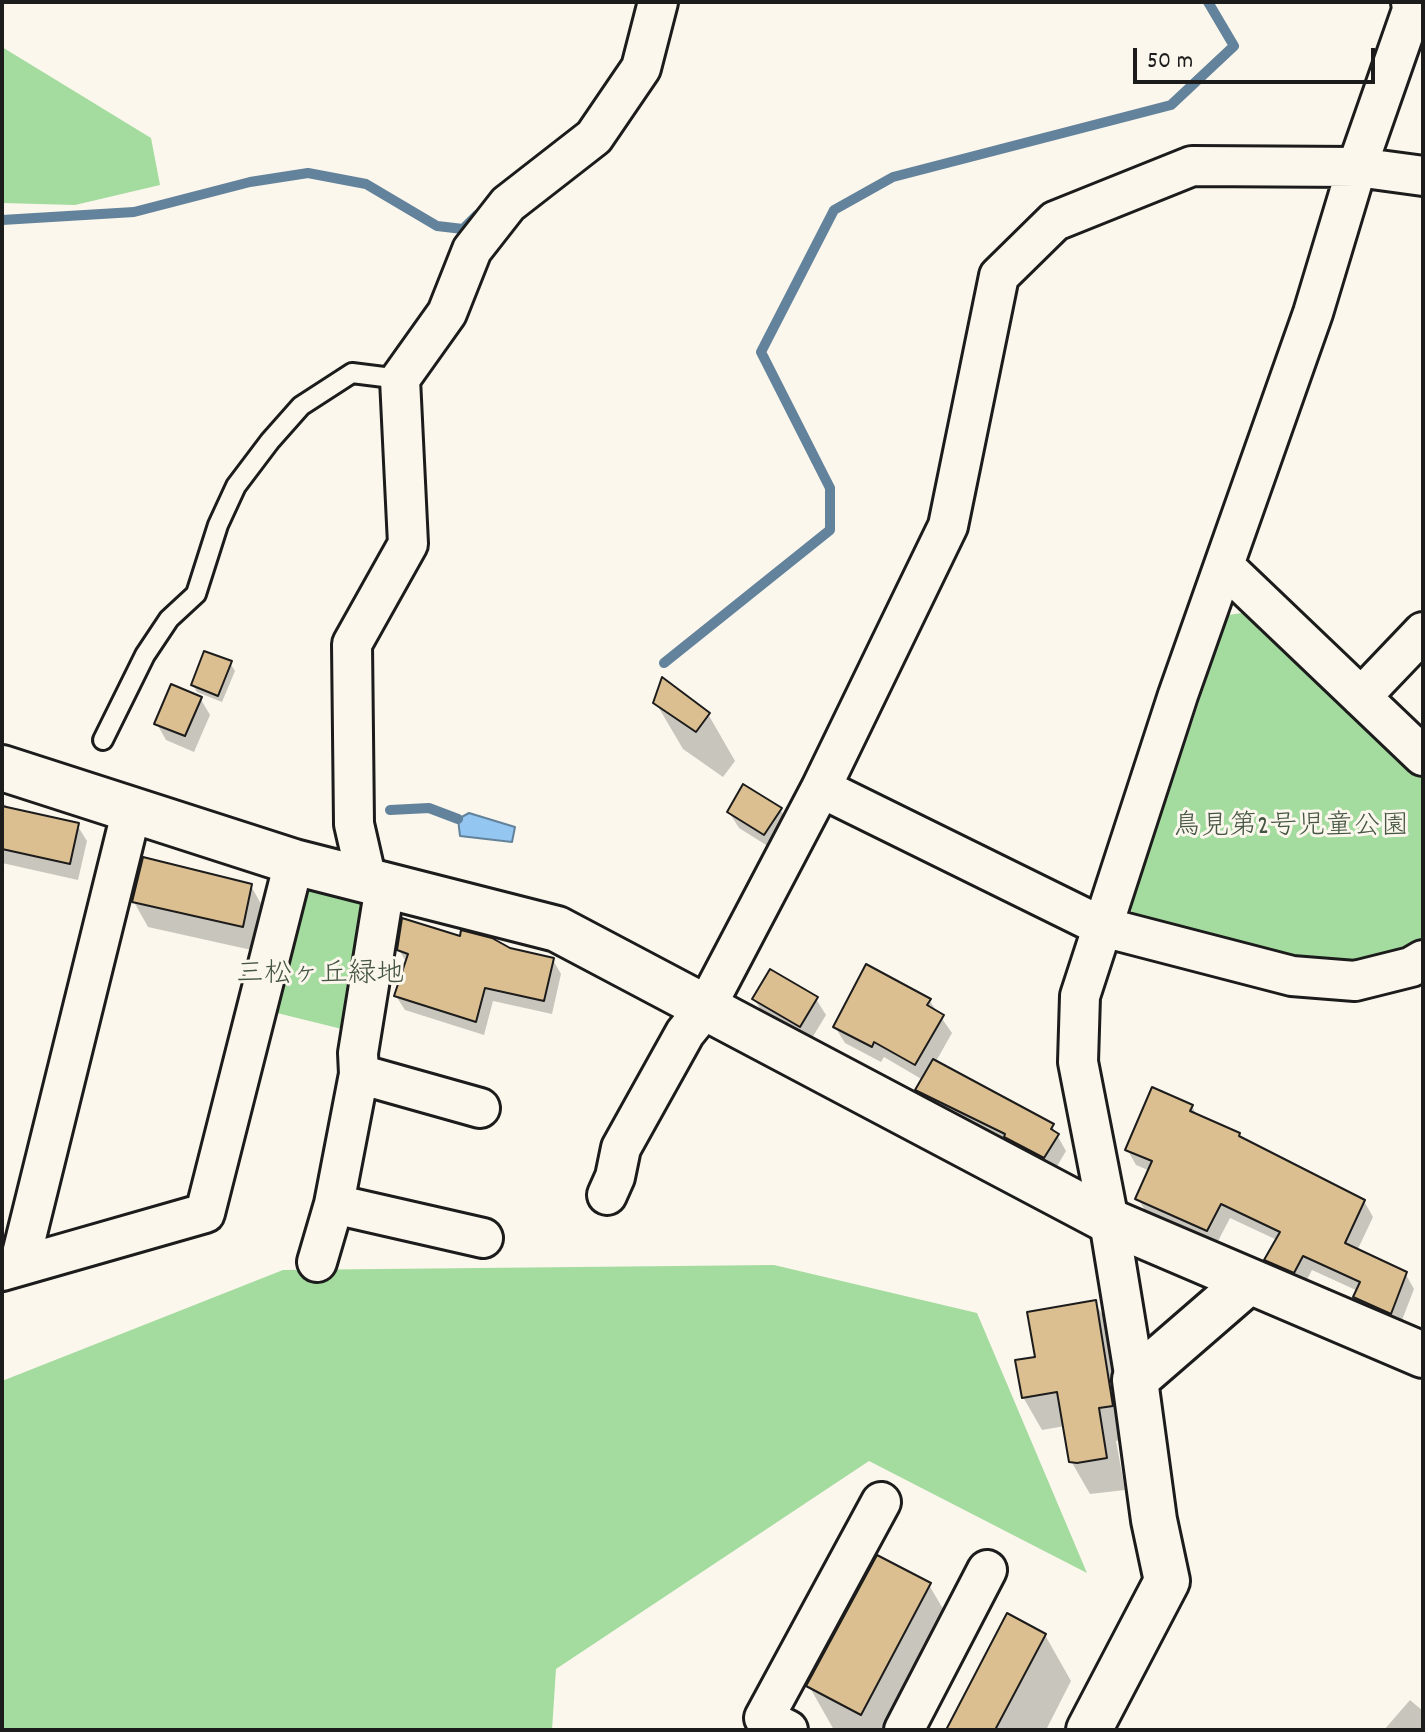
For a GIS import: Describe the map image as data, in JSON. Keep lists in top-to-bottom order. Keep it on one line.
{"parks":["鳥見第2号児童公園","三松ヶ丘緑地"],"scale_bar":"50 m"}
